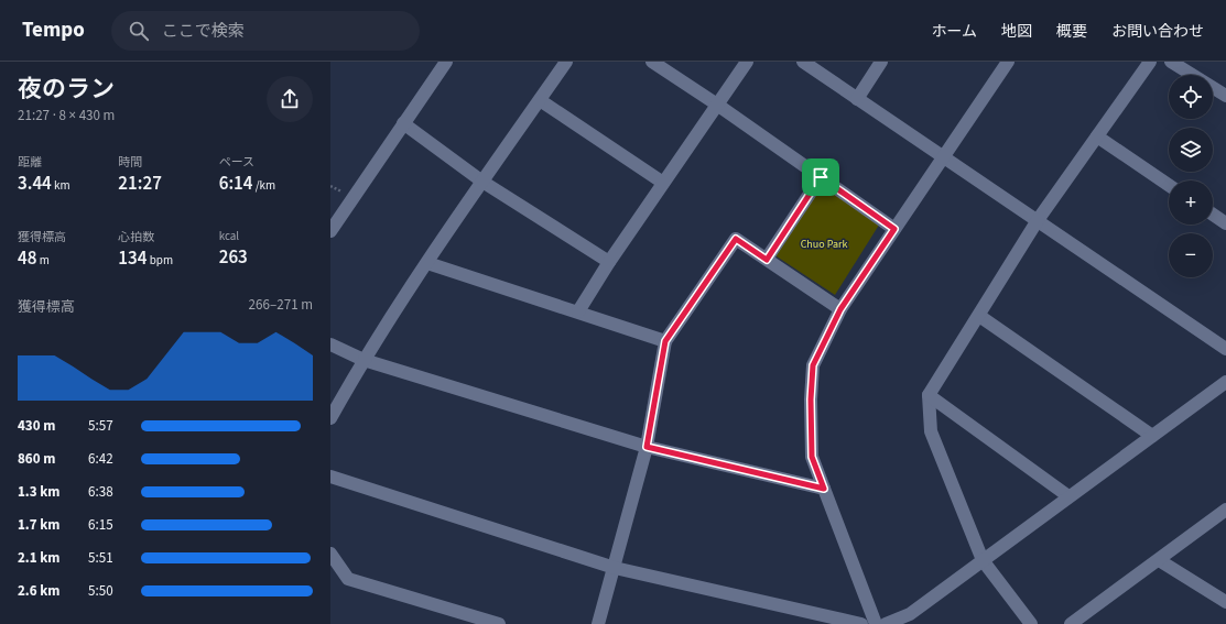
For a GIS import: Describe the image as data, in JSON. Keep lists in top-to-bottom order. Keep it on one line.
{"parks":["Chuo Park"],"page":{"header":"Tempo","search":"ここで検索","nav":["ホーム","地図","概要","お問い合わせ"],"heading":["夜のラン","21:27 · 8 × 430 m"],"map_buttons":["+","−"],"stats":[["距離","3.44 km"],["時間","21:27"],["ペース","6:14 /km"],["獲得標高","48 m"],["心拍数","134 bpm"],["kcal","263"]],"chart":["獲得標高","266–271 m"],"list":[{"name":"430 m","note":"5:57"},{"name":"860 m","note":"6:42"},{"name":"1.3 km","note":"6:38"},{"name":"1.7 km","note":"6:15"},{"name":"2.1 km","note":"5:51"},{"name":"2.6 km","note":"5:50"}]}}
